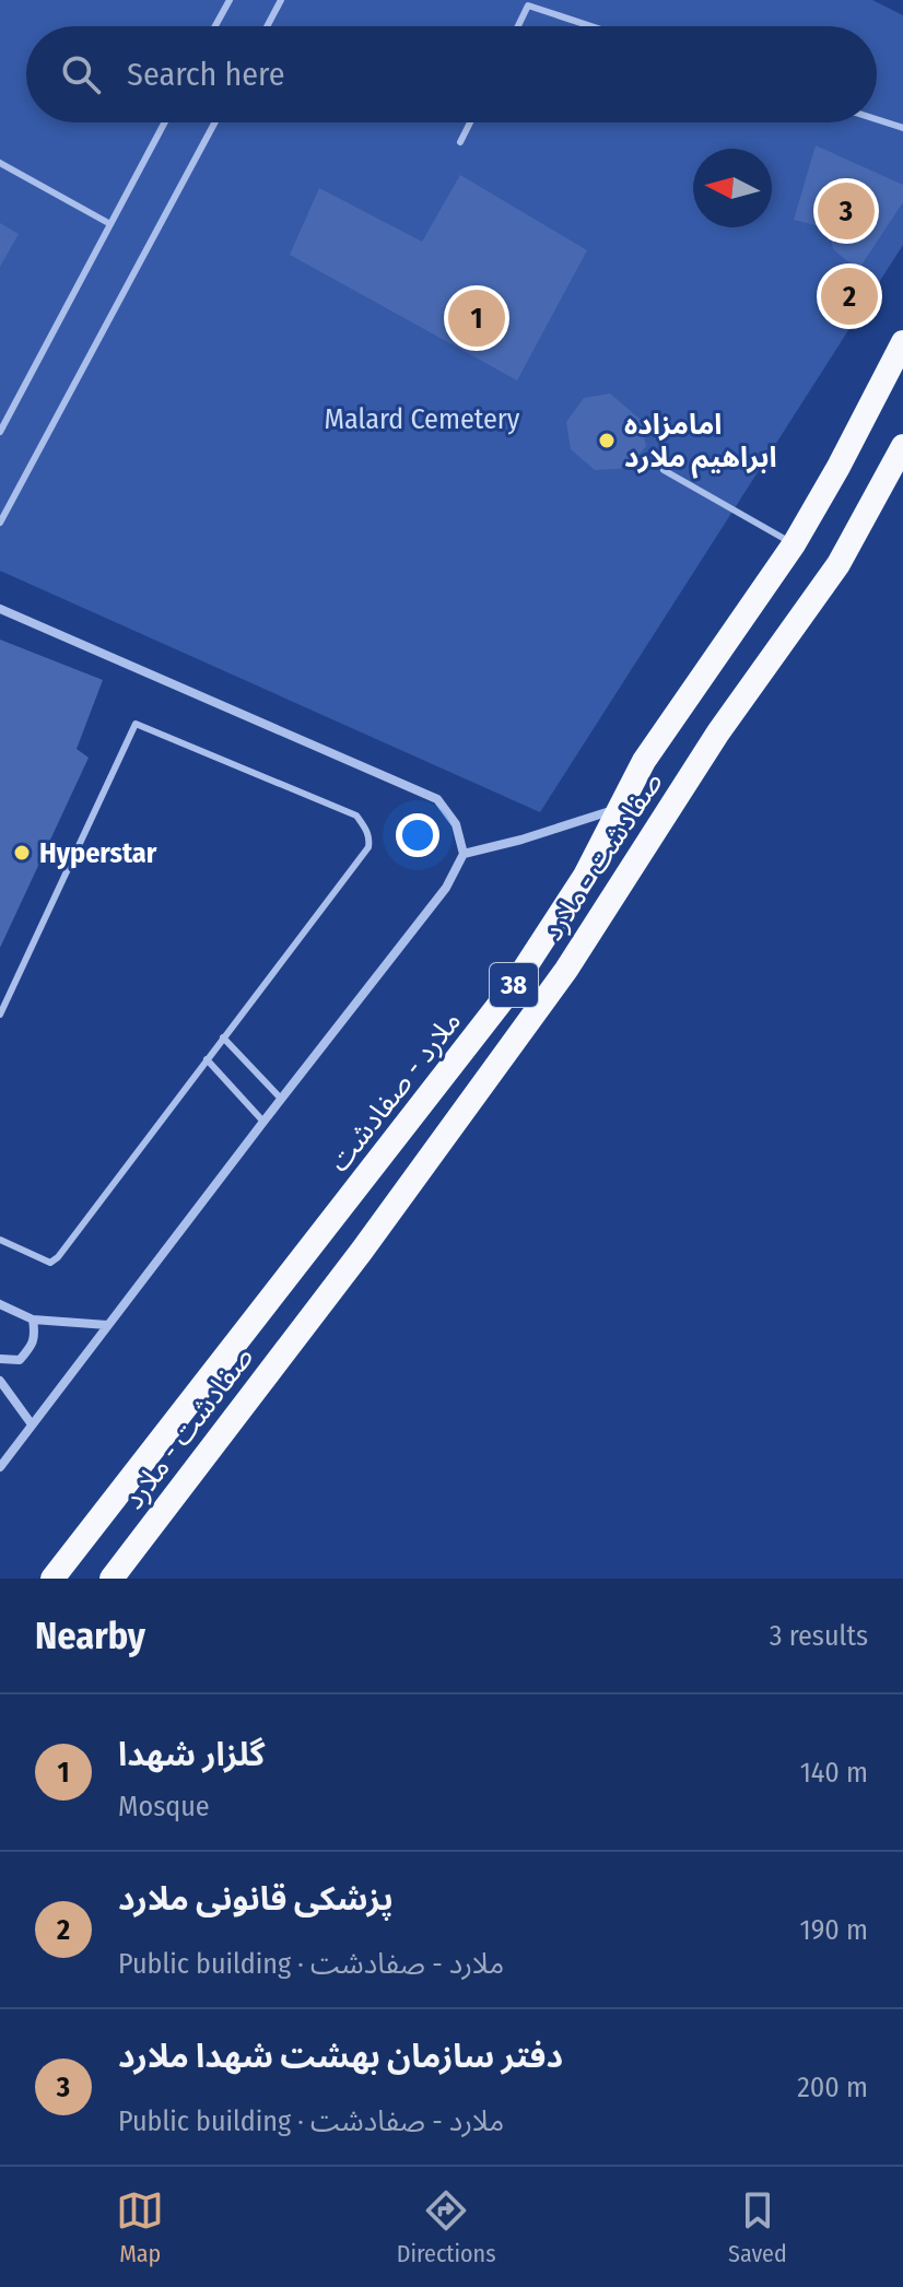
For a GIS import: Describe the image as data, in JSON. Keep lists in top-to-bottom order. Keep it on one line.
{"streets":{"highway":["صفادشت - ملارد","38","ملارد - صفادشت"]},"parks":["Malard Cemetery"],"places":["امامزاده ابراهیم ملارد","Hyperstar"],"north":"left","page":{"search":"Search here","pins":["3","2","1"],"heading":["Nearby","3 results"],"list":[{"mark":"1","name":"گلزار شهدا","note":"Mosque","value":"140 m"},{"mark":"2","name":"پزشکی قانونی ملارد","note":"Public building · ملارد - صفادشت","value":"190 m"},{"mark":"3","name":"دفتر سازمان بهشت شهدا ملارد","note":"Public building · ملارد - صفادشت","value":"200 m"}],"nav":["Map","Directions","Saved"]}}
